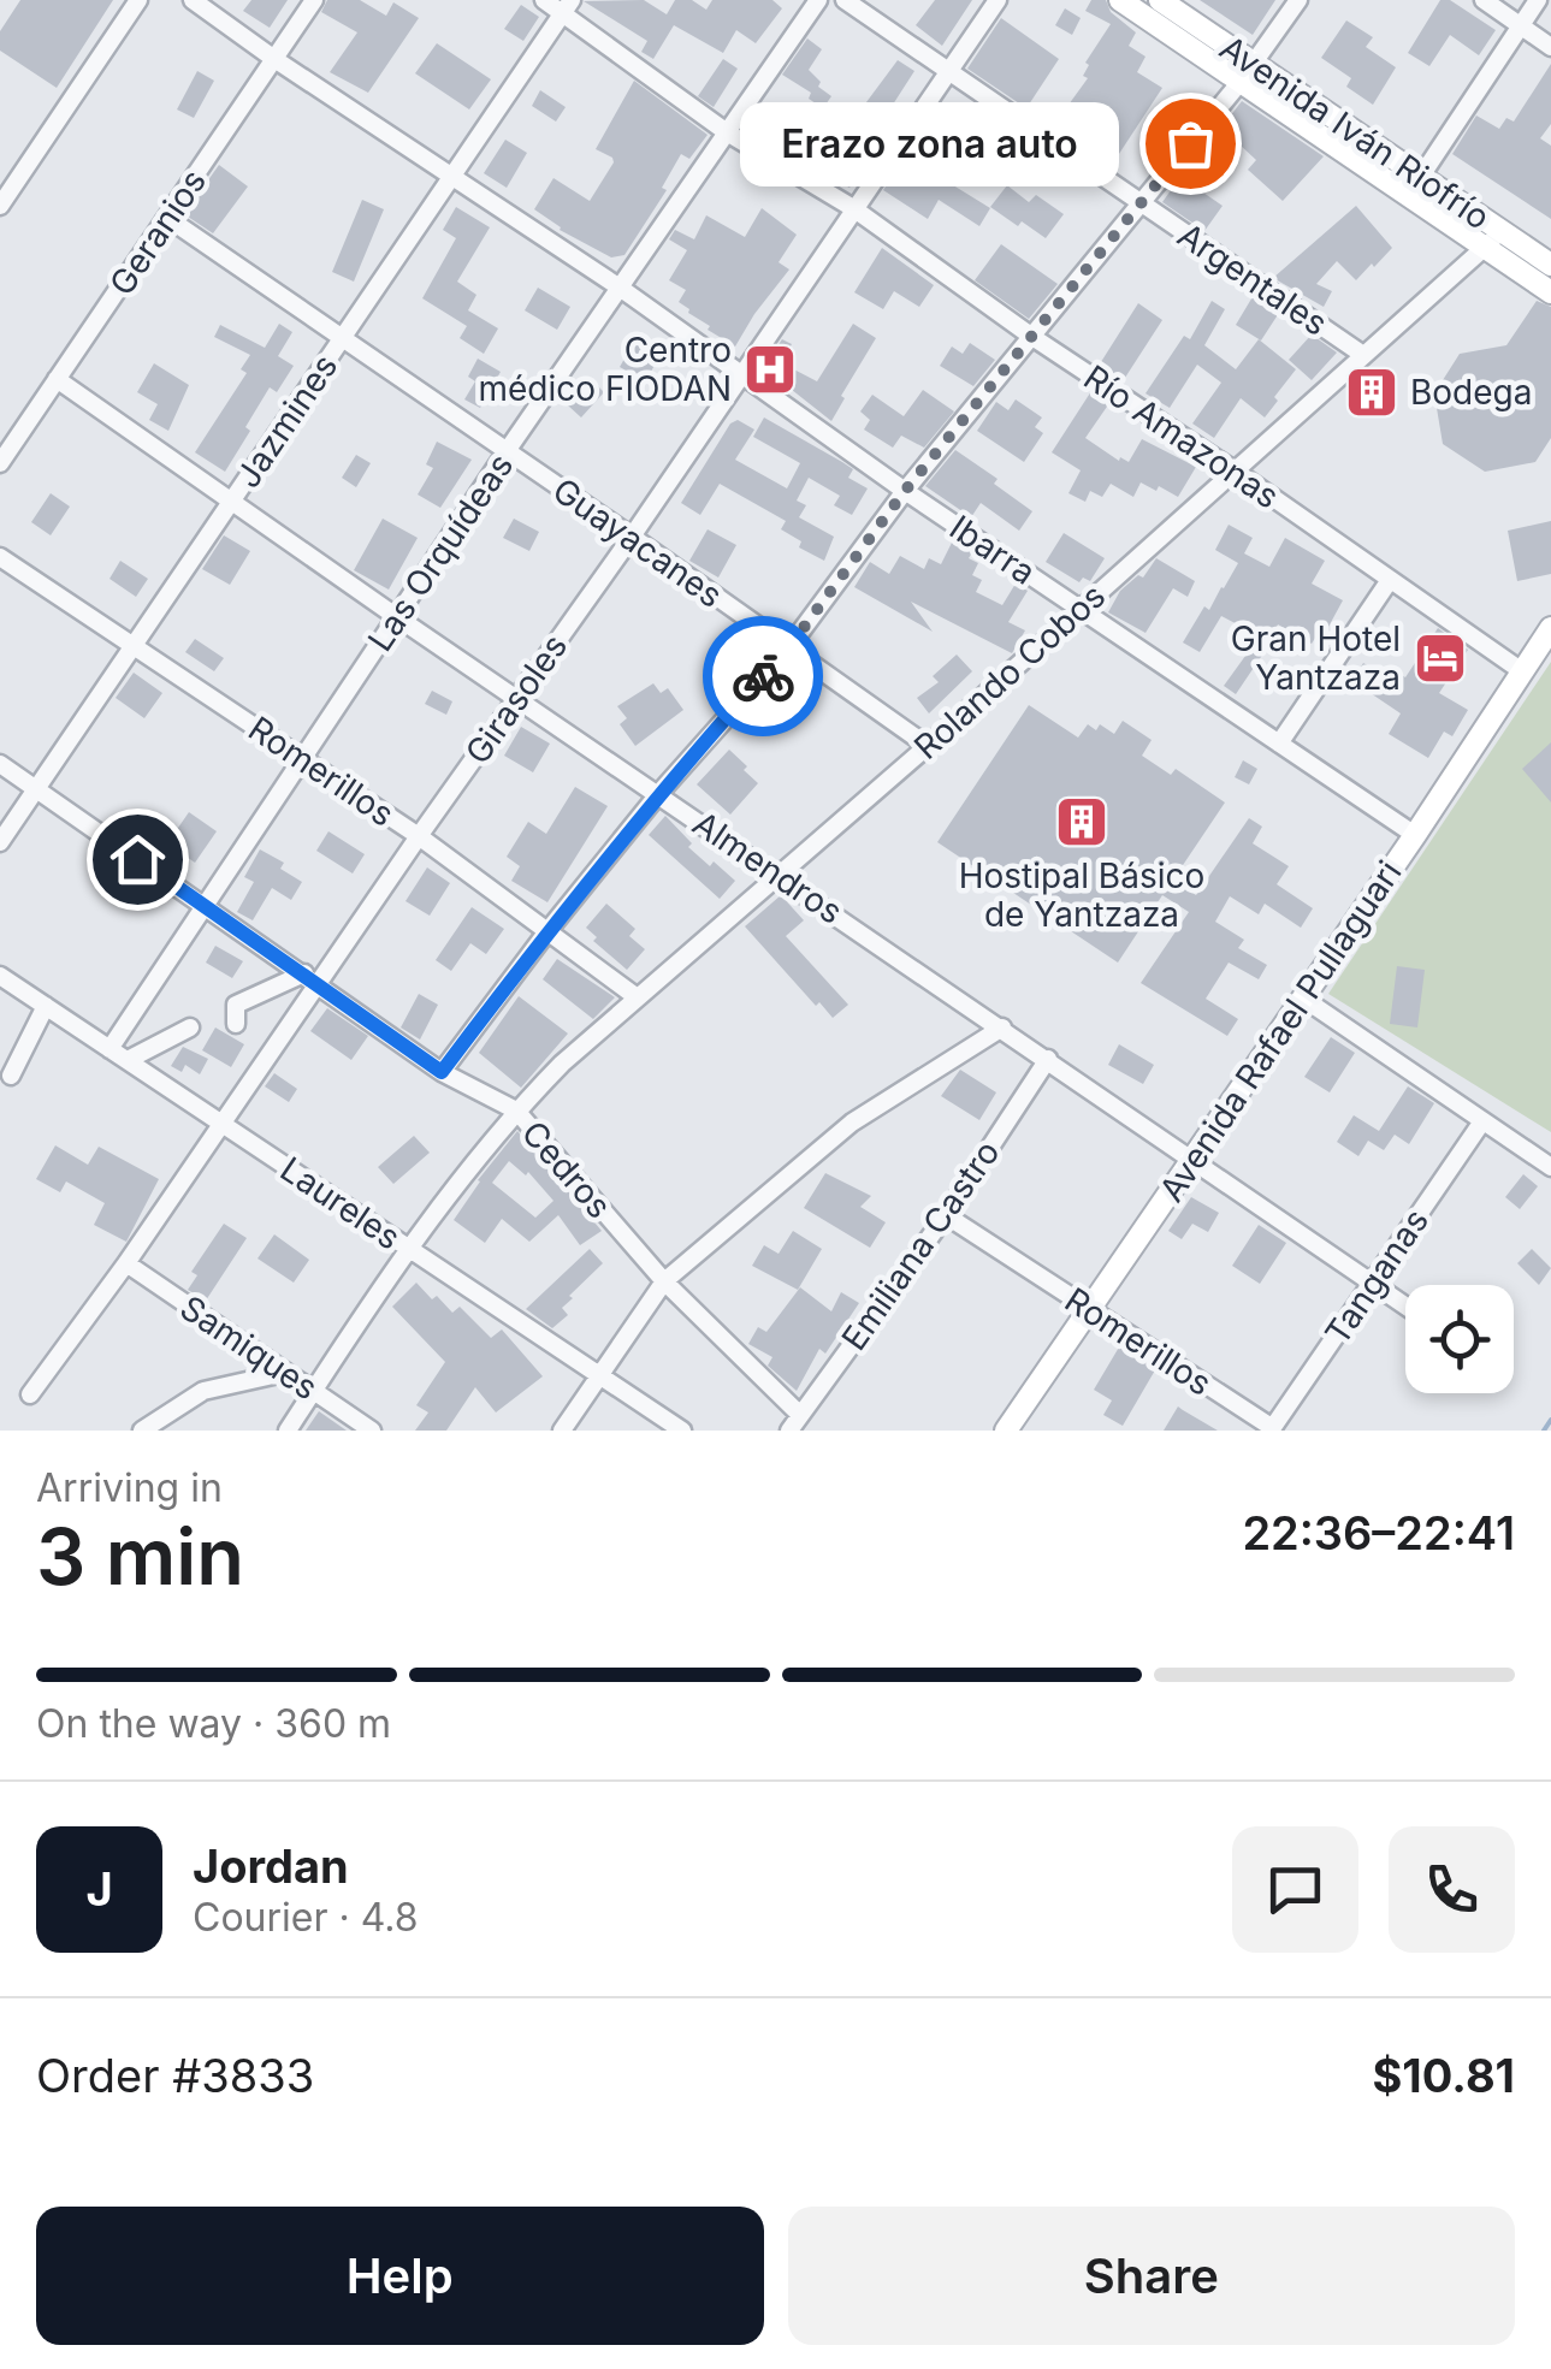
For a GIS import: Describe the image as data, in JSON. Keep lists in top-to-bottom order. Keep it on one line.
{"streets":{"main road":["Avenida Iván Riofrío","Avenida Rafael Pullaguari"],"street":["Geranios","Argentales","Jazmines","Río Amazonas","Guayacanes","Ibarra","Las Orquídeas","Rolando Cobos","Girasoles","Romerillos","Almendros","Cedros","Laureles","Emiliana Castro","Tanganas","Samiques"]},"crossings":[["Avenida Iván Riofrío","Rolando Cobos"],["Geranios","Guayacanes"],["Geranios","Ibarra"],["Geranios","Almendros"],["Argentales","Rolando Cobos"],["Argentales","Girasoles"],["Jazmines","Río Amazonas"],["Jazmines","Guayacanes"],["Jazmines","Ibarra"],["Jazmines","Romerillos"],["Jazmines","Almendros"],["Jazmines","Cedros"],["Río Amazonas","Las Orquídeas"],["Río Amazonas","Rolando Cobos"],["Río Amazonas","Girasoles"],["Río Amazonas","Avenida Rafael Pullaguari"],["Guayacanes","Las Orquídeas"],["Guayacanes","Rolando Cobos"],["Guayacanes","Girasoles"],["Ibarra","Las Orquídeas"],["Ibarra","Rolando Cobos"],["Ibarra","Girasoles"],["Ibarra","Avenida Rafael Pullaguari"],["Las Orquídeas","Romerillos"],["Las Orquídeas","Almendros"],["Las Orquídeas","Cedros"],["Las Orquídeas","Laureles"],["Rolando Cobos","Romerillos"],["Rolando Cobos","Almendros"],["Rolando Cobos","Cedros"],["Rolando Cobos","Laureles"],["Rolando Cobos","Samiques"],["Girasoles","Romerillos"],["Girasoles","Almendros"],["Girasoles","Cedros"],["Girasoles","Laureles"],["Girasoles","Samiques"],["Romerillos","Avenida Rafael Pullaguari"],["Romerillos","Emiliana Castro"],["Romerillos","Tanganas"],["Almendros","Avenida Rafael Pullaguari"],["Almendros","Emiliana Castro"],["Almendros","Tanganas"],["Cedros","Emiliana Castro"]],"places":{"other":["Erazo zona auto"],"hospital":["Centro médico FIODAN"],"building":["Bodega","Hostipal Básico de Yantzaza"],"hotel":["Gran Hotel Yantzaza"]},"page":{"bubble":"Erazo zona auto","heading":["3 min","Arriving in","22:36–22:41"],"panel":["Jordan","Courier · 4.8","Order #3833","$10.81"],"bar":"On the way · 360 m","round":"J","buttons":["Help","Share"]}}
